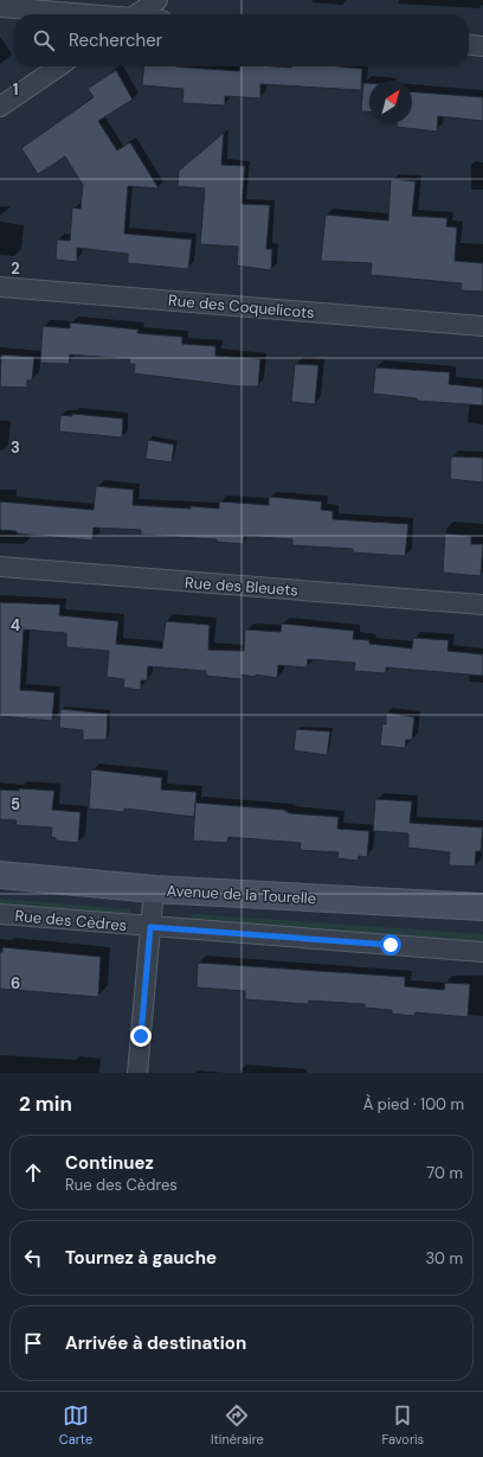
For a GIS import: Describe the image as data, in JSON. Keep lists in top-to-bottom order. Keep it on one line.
{"streets":{"main road":["Avenue de la Tourelle"],"street":["Rue des Coquelicots","Rue des Bleuets","Rue des Cèdres"]},"north":"top right","page":{"search":"Rechercher","heading":["2 min","À pied · 100 m"],"list":[["Continuez","Rue des Cèdres","70 m"],["Tournez à gauche","30 m"],"Arrivée à destination"],"nav":["Carte","Itinéraire","Favoris"]},"grid":{"rows":["1","2","3","4","5","6"]}}
